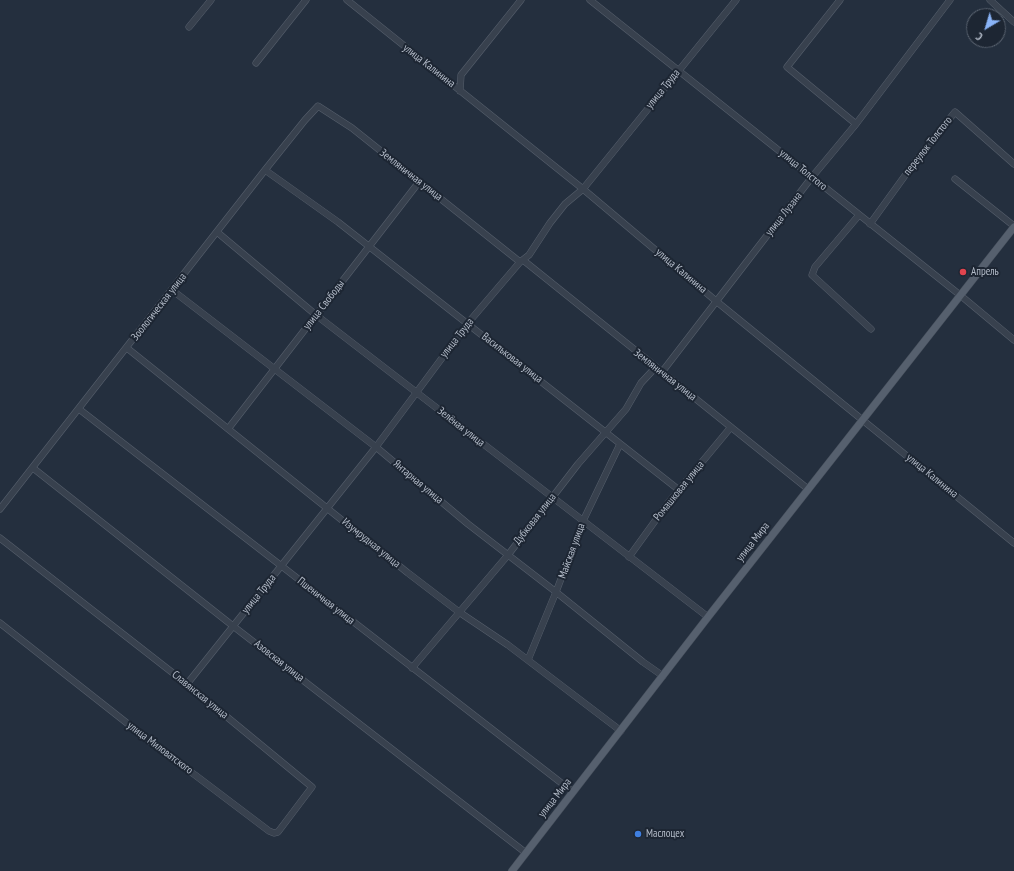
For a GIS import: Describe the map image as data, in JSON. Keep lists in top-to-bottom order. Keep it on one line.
{"streets":{"main road":["улица Мира"],"street":["улица Калинина","улица Труда","переулок Толстого","улица Толстого","Земляничная улица","улица Лузана","улица Свободы","Зоологическая улица","Васильковая улица","Зелёная улица","Янтарная улица","Ромашковая улица","Дубковая улица","Изумрудная улица","Майская улица","Пшеничная улица","Азовская улица","Славянская улица","улица Миловатского"]},"crossings":[["улица Калинина","улица Труда"],["улица Калинина","улица Лузана"],["улица Калинина","улица Мира"],["улица Труда","улица Толстого"],["улица Труда","Земляничная улица"],["улица Труда","Васильковая улица"],["улица Труда","Зелёная улица"],["улица Труда","Янтарная улица"],["улица Труда","Изумрудная улица"],["улица Труда","Пшеничная улица"],["улица Труда","Азовская улица"],["улица Труда","Славянская улица"],["переулок Толстого","улица Толстого"],["улица Толстого","улица Лузана"],["улица Толстого","улица Мира"],["Земляничная улица","улица Лузана"],["Земляничная улица","улица Свободы"],["Земляничная улица","Зоологическая улица"],["Земляничная улица","Ромашковая улица"],["Земляничная улица","Дубковая улица"],["Земляничная улица","улица Мира"],["улица Свободы","Васильковая улица"],["улица Свободы","Зелёная улица"],["улица Свободы","Янтарная улица"],["улица Свободы","Изумрудная улица"],["Зоологическая улица","Васильковая улица"],["Зоологическая улица","Зелёная улица"],["Зоологическая улица","Янтарная улица"],["Зоологическая улица","Изумрудная улица"],["Зоологическая улица","Пшеничная улица"],["Зоологическая улица","Азовская улица"],["Васильковая улица","Ромашковая улица"],["Васильковая улица","Дубковая улица"],["Васильковая улица","Майская улица"],["Зелёная улица","Ромашковая улица"],["Зелёная улица","Дубковая улица"],["Зелёная улица","улица Мира"],["Зелёная улица","Майская улица"],["Янтарная улица","Дубковая улица"],["Янтарная улица","улица Мира"],["Янтарная улица","Майская улица"],["Дубковая улица","Изумрудная улица"],["Дубковая улица","Пшеничная улица"],["улица Мира","Изумрудная улица"],["улица Мира","Пшеничная улица"],["улица Мира","Азовская улица"],["Изумрудная улица","Майская улица"],["Славянская улица","улица Миловатского"]],"places":["Апрель","Маслоцех"],"north":"bottom left"}
